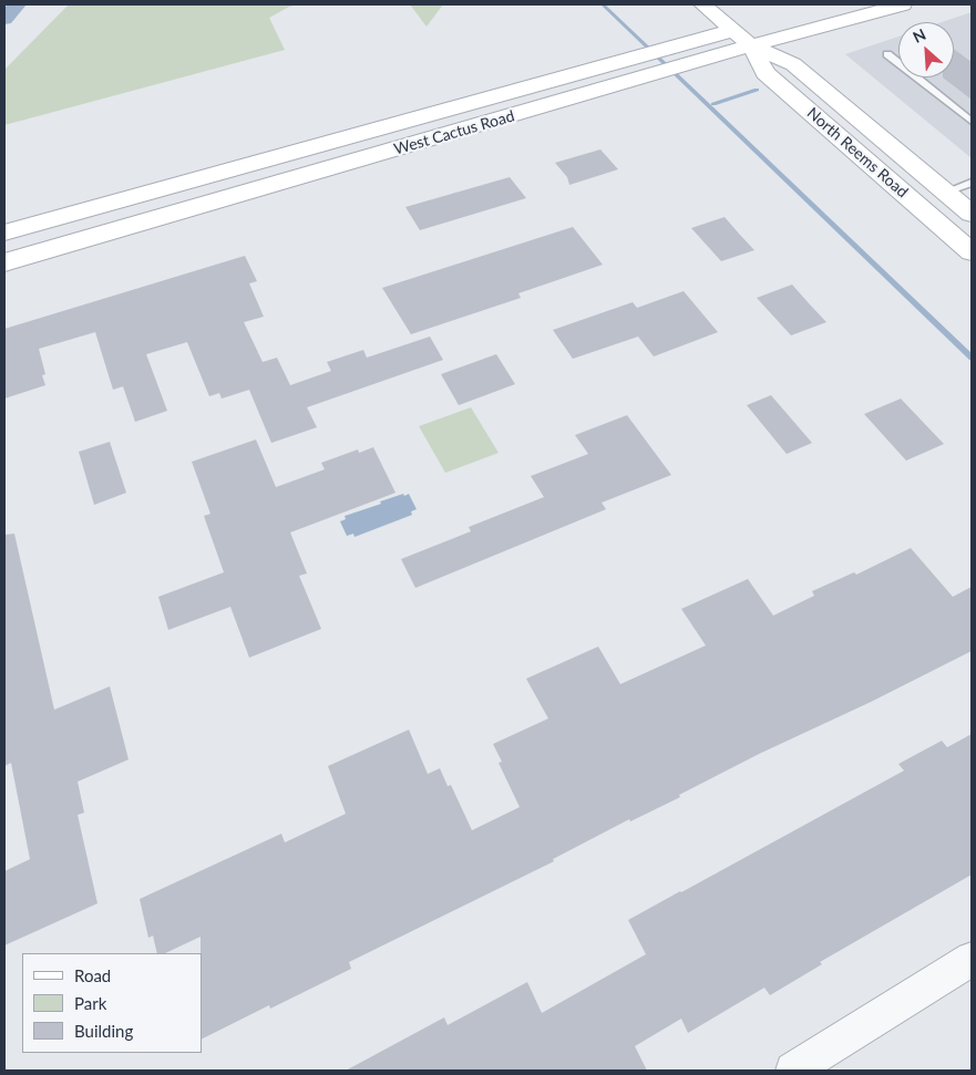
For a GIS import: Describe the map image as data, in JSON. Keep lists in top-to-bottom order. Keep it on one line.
{"streets":{"main road":["West Cactus Road","North Reems Road"]},"crossings":[["West Cactus Road","North Reems Road"]],"legend":["Road","Park","Building"],"north":"top left"}
